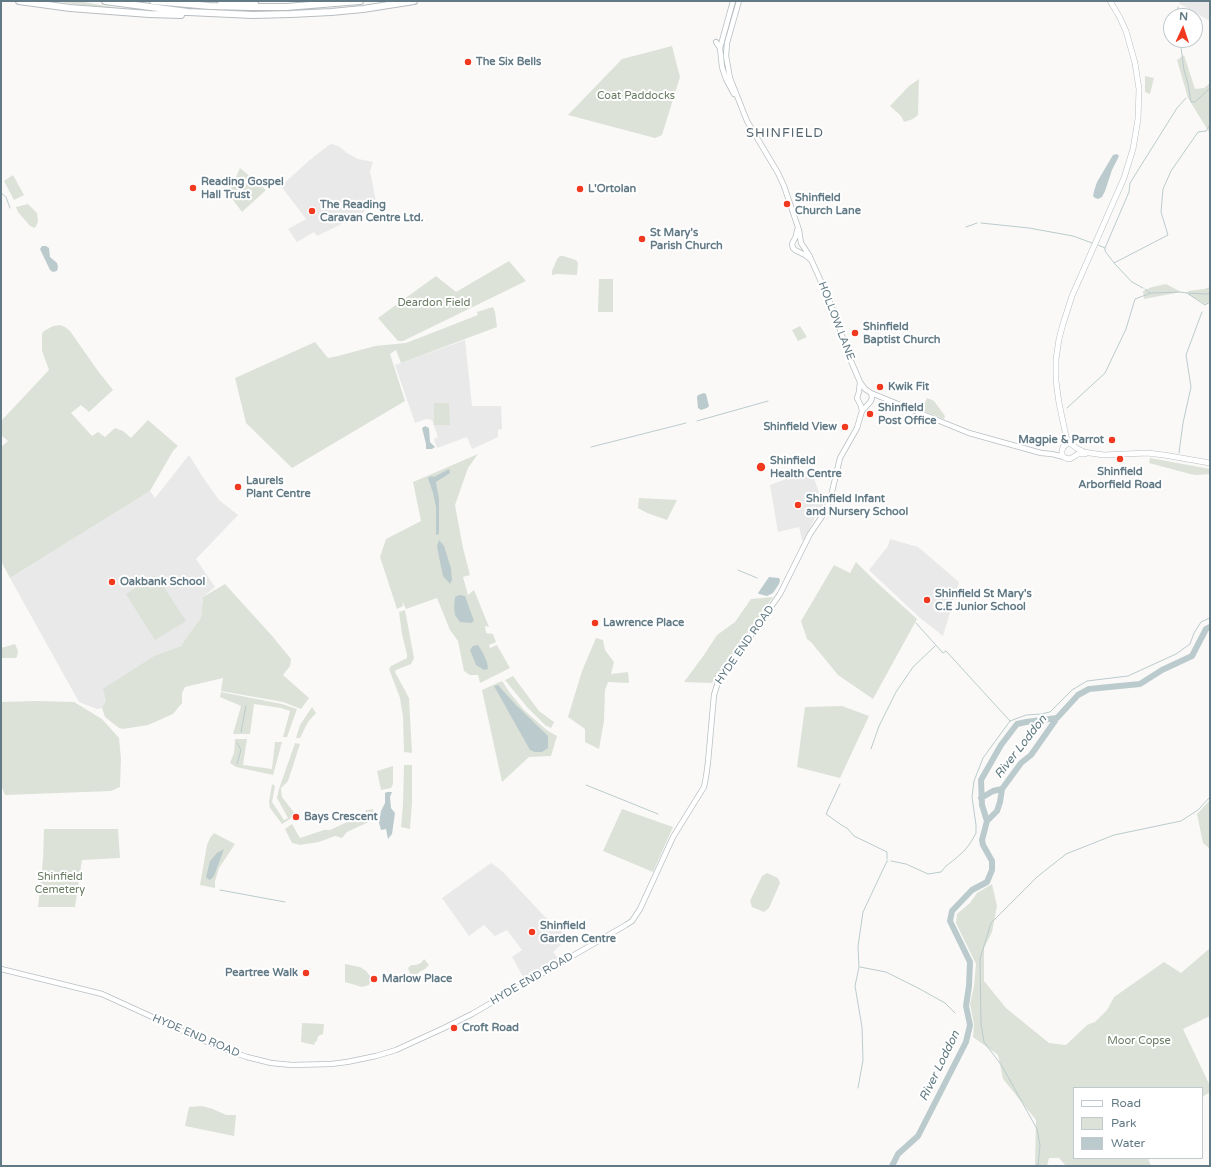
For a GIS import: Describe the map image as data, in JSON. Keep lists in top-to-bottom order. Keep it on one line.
{"streets":{"main road":["HOLLOW LANE","HYDE END ROAD"]},"districts":["SHINFIELD"],"water":["River Loddon"],"parks":["Coat Paddocks","Deardon Field","Shinfield Cemetery","Moor Copse"],"places":["The Six Bells","Reading Gospel Hall Trust","L'Ortolan","Shinfield Church Lane","The Reading Caravan Centre Ltd.","St Mary's Parish Church","Shinfield Baptist Church","Kwik Fit","Shinfield Post Office","Shinfield View","Magpie & Parrot","Shinfield Arborfield Road","Shinfield Health Centre","Laurels Plant Centre","Shinfield Infant and Nursery School","Oakbank School","Shinfield St Mary's C.E Junior School","Lawrence Place","Bays Crescent","Shinfield Garden Centre","Peartree Walk","Marlow Place","Croft Road"],"legend":["Road","Park","Water"],"north":"top"}
